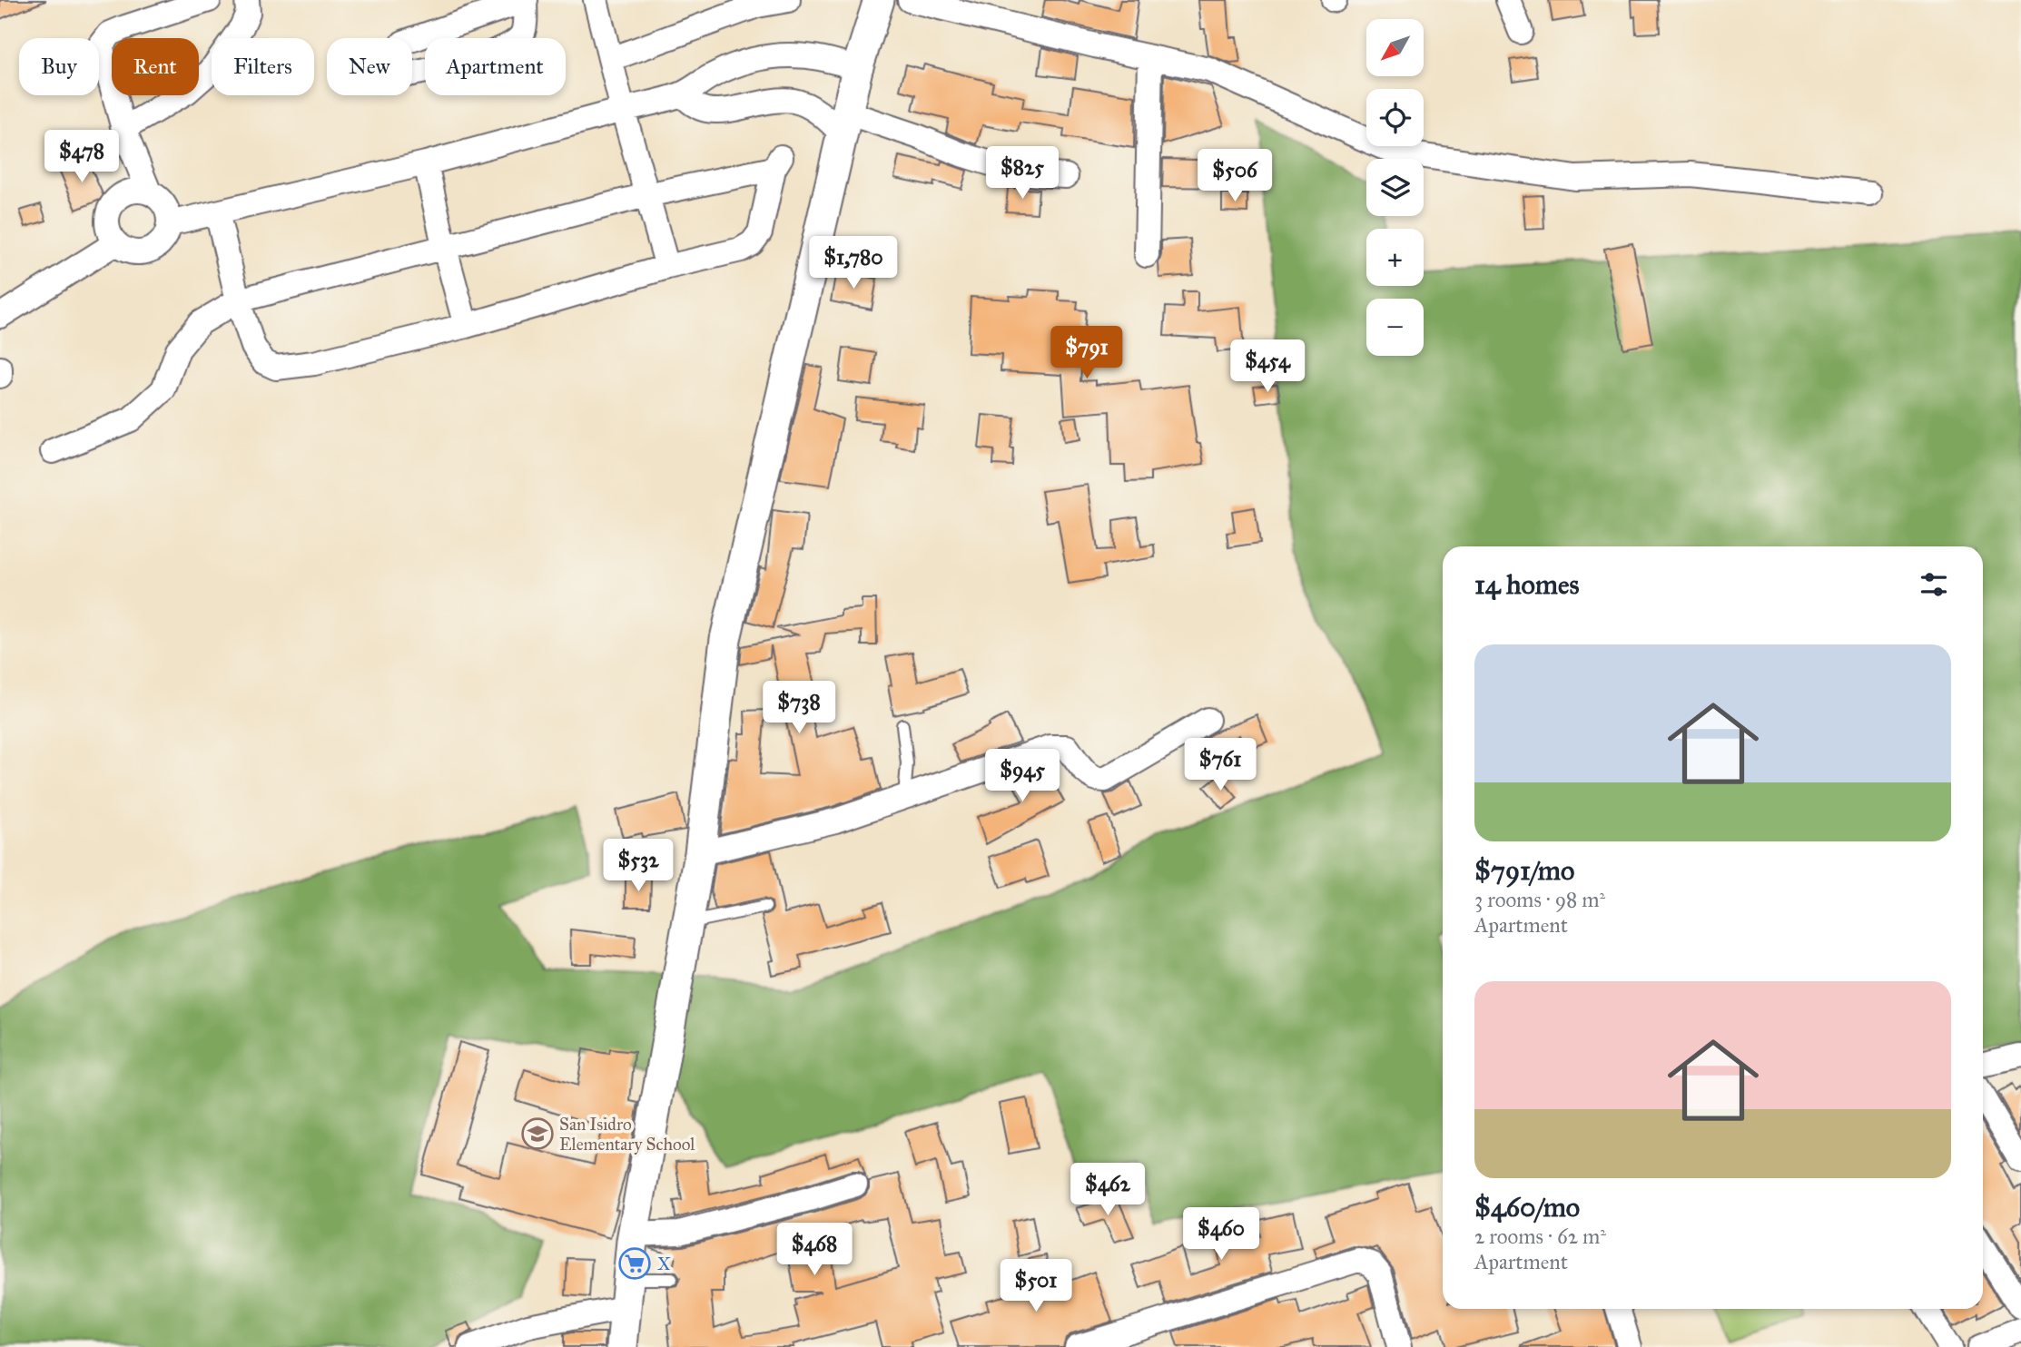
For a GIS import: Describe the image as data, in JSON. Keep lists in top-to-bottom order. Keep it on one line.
{"places":{"school or university":["San Isidro Elementary School"],"supermarket":["X"]},"north":"bottom left","page":{"map_buttons":["+","−"],"chip":["Buy","Rent","Filters","New","Apartment"],"price":["$478","$825","$506","$1,780","$791","$454","$738","$761","$945","$532","$462","$460","$468","$501"],"heading":"14 homes","list":[{"name":"$791/mo","note":"3 rooms · 98 m² · Apartment"},{"name":"$460/mo","note":"2 rooms · 62 m² · Apartment"}]}}
